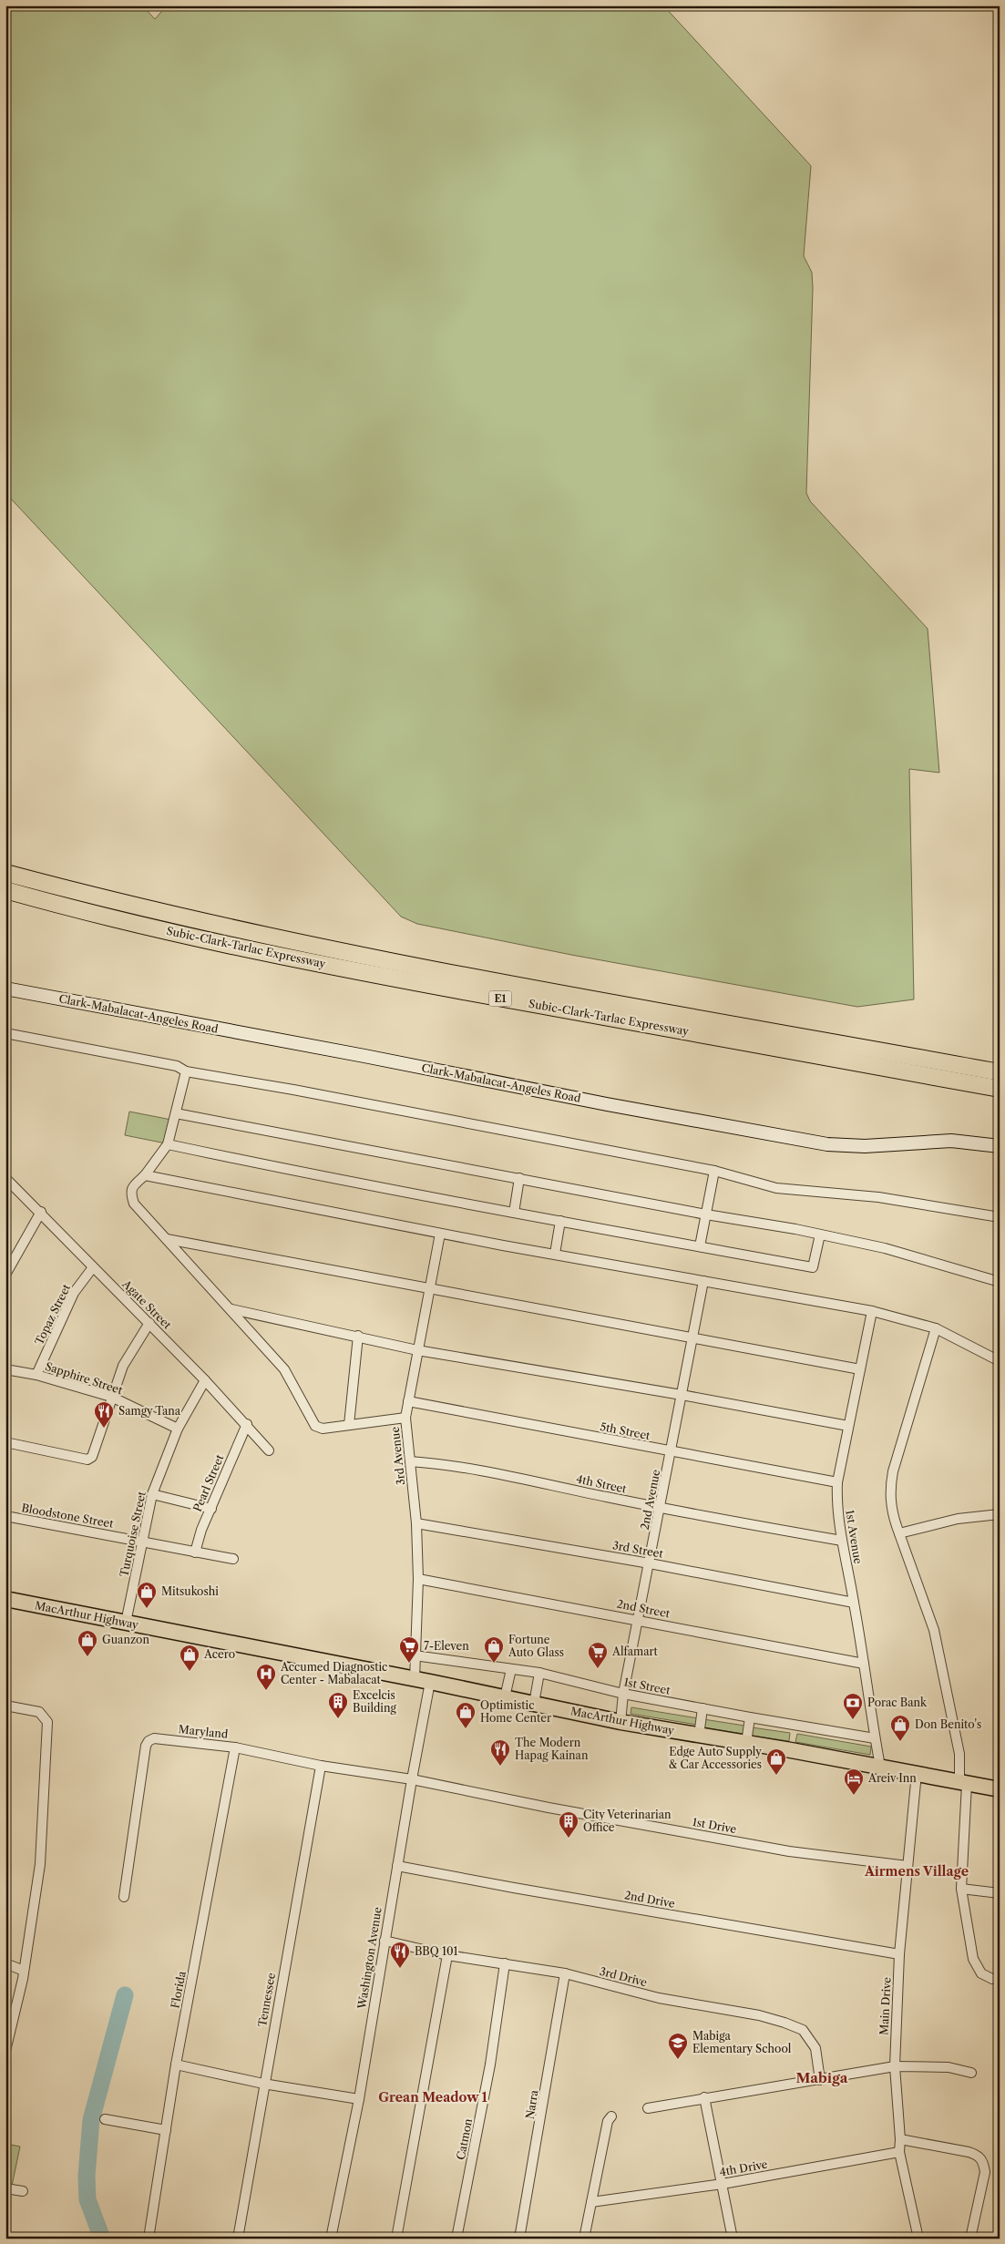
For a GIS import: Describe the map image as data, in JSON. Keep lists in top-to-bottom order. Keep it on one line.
{"streets":{"highway":["Subic-Clark-Tarlac Expressway","E1","MacArthur Highway"],"main road":["Clark-Mabalacat-Angeles Road"],"street":["Agate Street","Topaz Street","Sapphire Street","5th Street","3rd Avenue","Pearl Street","4th Street","2nd Avenue","Bloodstone Street","Turquoise Street","1st Avenue","3rd Street","2nd Street","1st Street","Maryland","1st Drive","2nd Drive","Washington Avenue","3rd Drive","Florida","Tennessee","Main Drive","Narra","Catmon","4th Drive"]},"crossings":[["Agate Street","Topaz Street"],["Agate Street","Pearl Street"],["Agate Street","Turquoise Street"],["Topaz Street","Sapphire Street"],["Sapphire Street","Turquoise Street"],["5th Street","3rd Avenue"],["5th Street","2nd Avenue"],["5th Street","1st Avenue"],["3rd Avenue","4th Street"],["3rd Avenue","3rd Street"],["3rd Avenue","2nd Street"],["3rd Avenue","MacArthur Highway"],["3rd Avenue","1st Street"],["Pearl Street","Bloodstone Street"],["4th Street","2nd Avenue"],["4th Street","1st Avenue"],["2nd Avenue","3rd Street"],["2nd Avenue","2nd Street"],["2nd Avenue","MacArthur Highway"],["2nd Avenue","1st Street"],["Bloodstone Street","Turquoise Street"],["Turquoise Street","MacArthur Highway"],["1st Avenue","3rd Street"],["1st Avenue","2nd Street"],["1st Avenue","MacArthur Highway"],["1st Avenue","1st Street"],["MacArthur Highway","Washington Avenue"],["MacArthur Highway","Main Drive"],["Maryland","1st Drive"],["Maryland","Washington Avenue"],["Maryland","Florida"],["Maryland","Tennessee"],["1st Drive","Washington Avenue"],["1st Drive","Main Drive"],["2nd Drive","Washington Avenue"],["2nd Drive","Main Drive"],["Washington Avenue","3rd Drive"],["3rd Drive","Narra"],["3rd Drive","Catmon"],["Main Drive","4th Drive"]],"districts":["Airmens Village","Mabiga","Grean Meadow 1"],"places":{"restaurant":["Samgy Tana","The Modern Hapag Kainan","BBQ 101"],"shop":["Mitsukoshi","Guanzon","Fortune Auto Glass","Acero","Optimistic Home Center","Don Benito's","Edge Auto Supply & Car Accessories"],"supermarket":["7-Eleven","Alfamart"],"hospital":["Accumed Diagnostic Center - Mabalacat"],"building":["Excelcis Building","City Veterinarian Office"],"bank":["Porac Bank"],"hotel":["Areiv Inn"],"school or university":["Mabiga Elementary School"]}}
